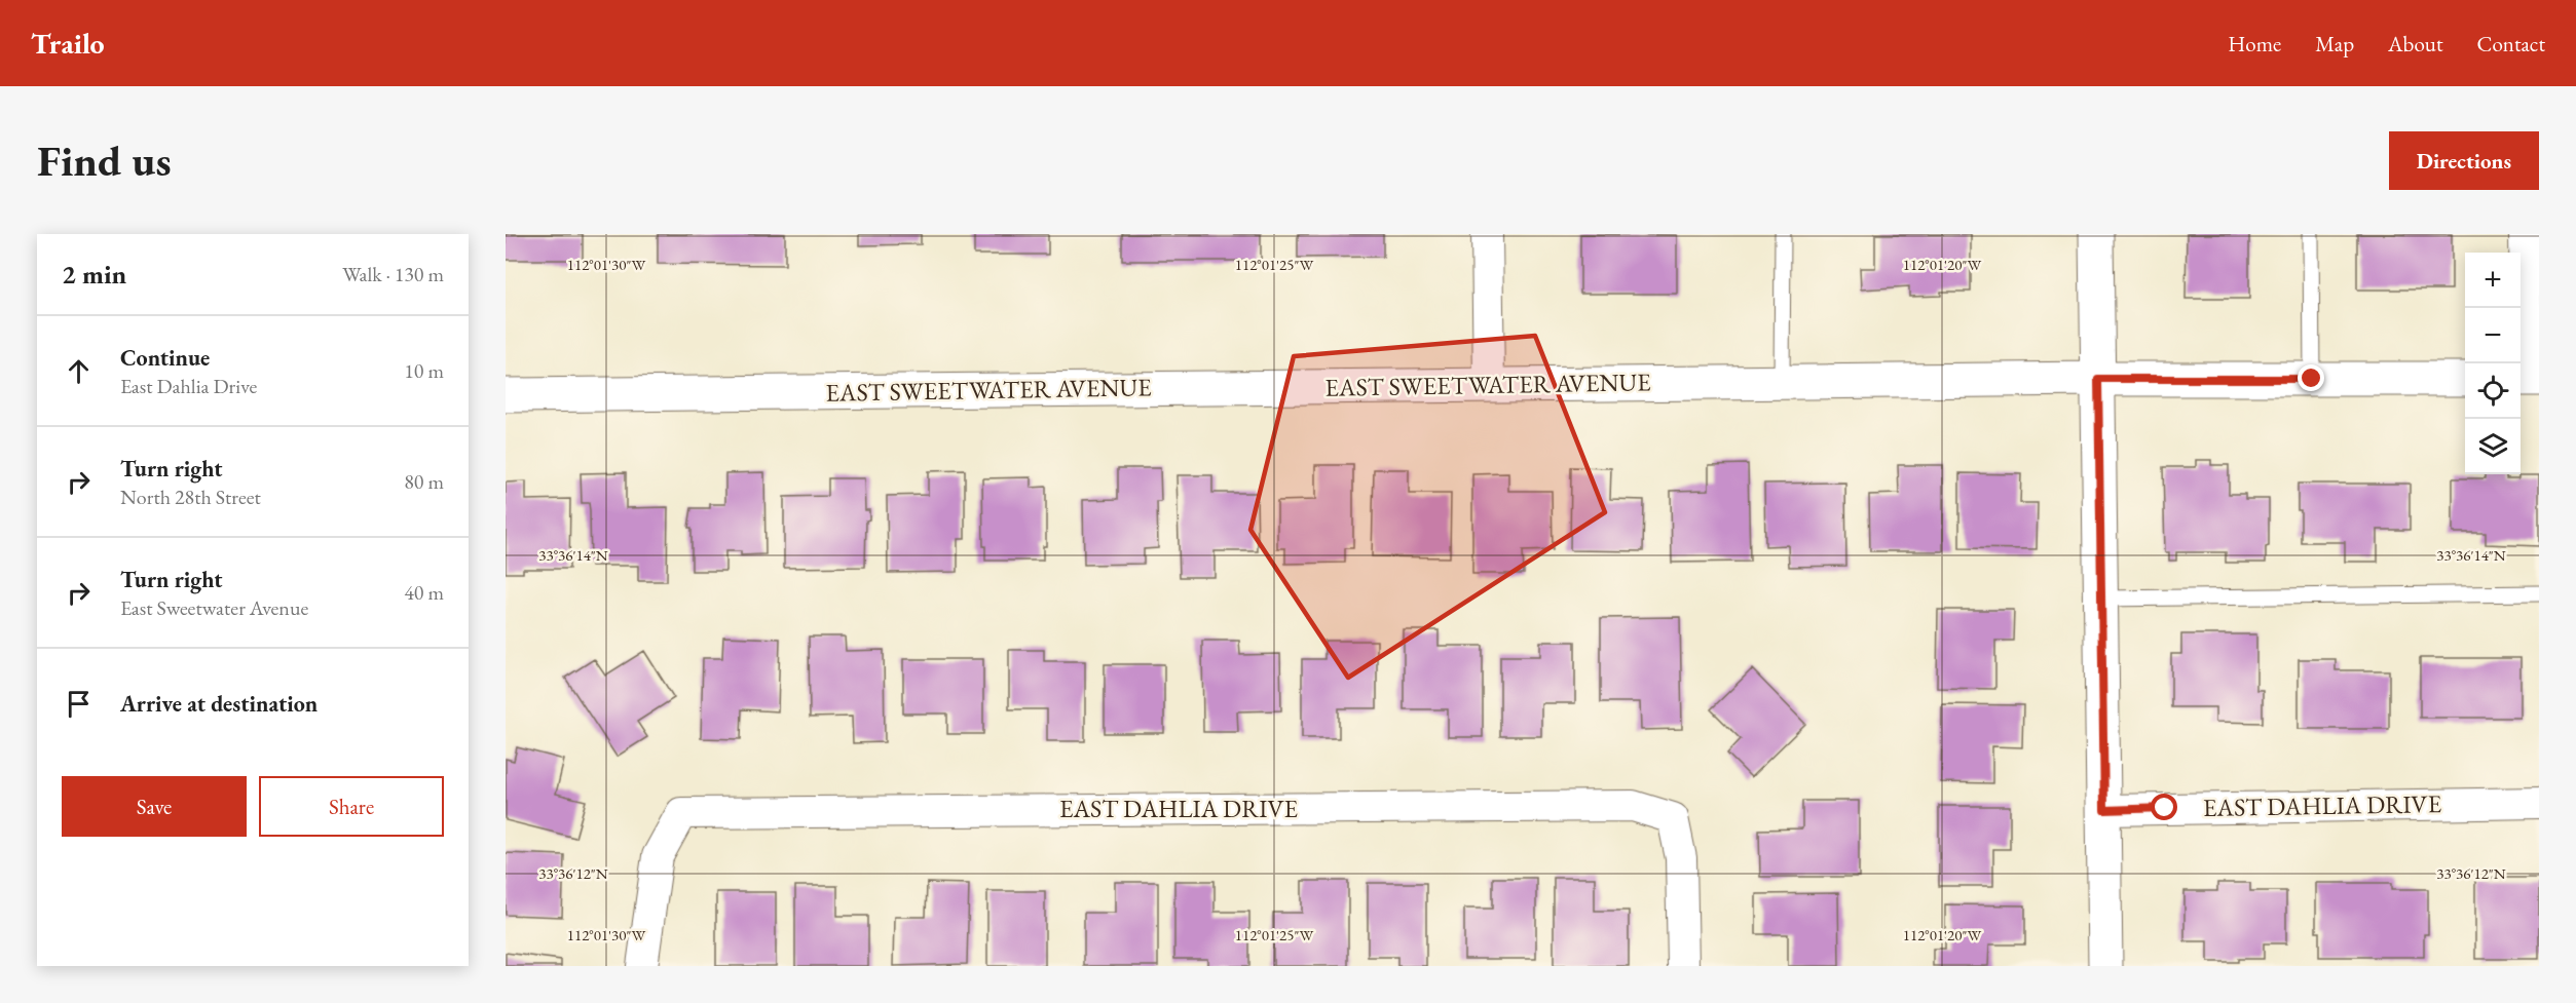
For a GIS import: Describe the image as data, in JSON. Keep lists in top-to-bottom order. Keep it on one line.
{"streets":{"street":["EAST SWEETWATER AVENUE","EAST DAHLIA DRIVE"]},"page":{"header":"Trailo","nav":["Home","Map","About","Contact"],"buttons":["Directions",["Save","Share"]],"title":"Find us","heading":["2 min","Walk · 130 m"],"map_buttons":["+","−"],"list":[["Continue","East Dahlia Drive","10 m"],["Turn right","North 28th Street","80 m"],["Turn right","East Sweetwater Avenue","40 m"],"Arrive at destination"]},"coordinates":["112°01'30\"W","112°01'25\"W","112°01'20\"W","33°36'14\"N","33°36'12\"N"]}
